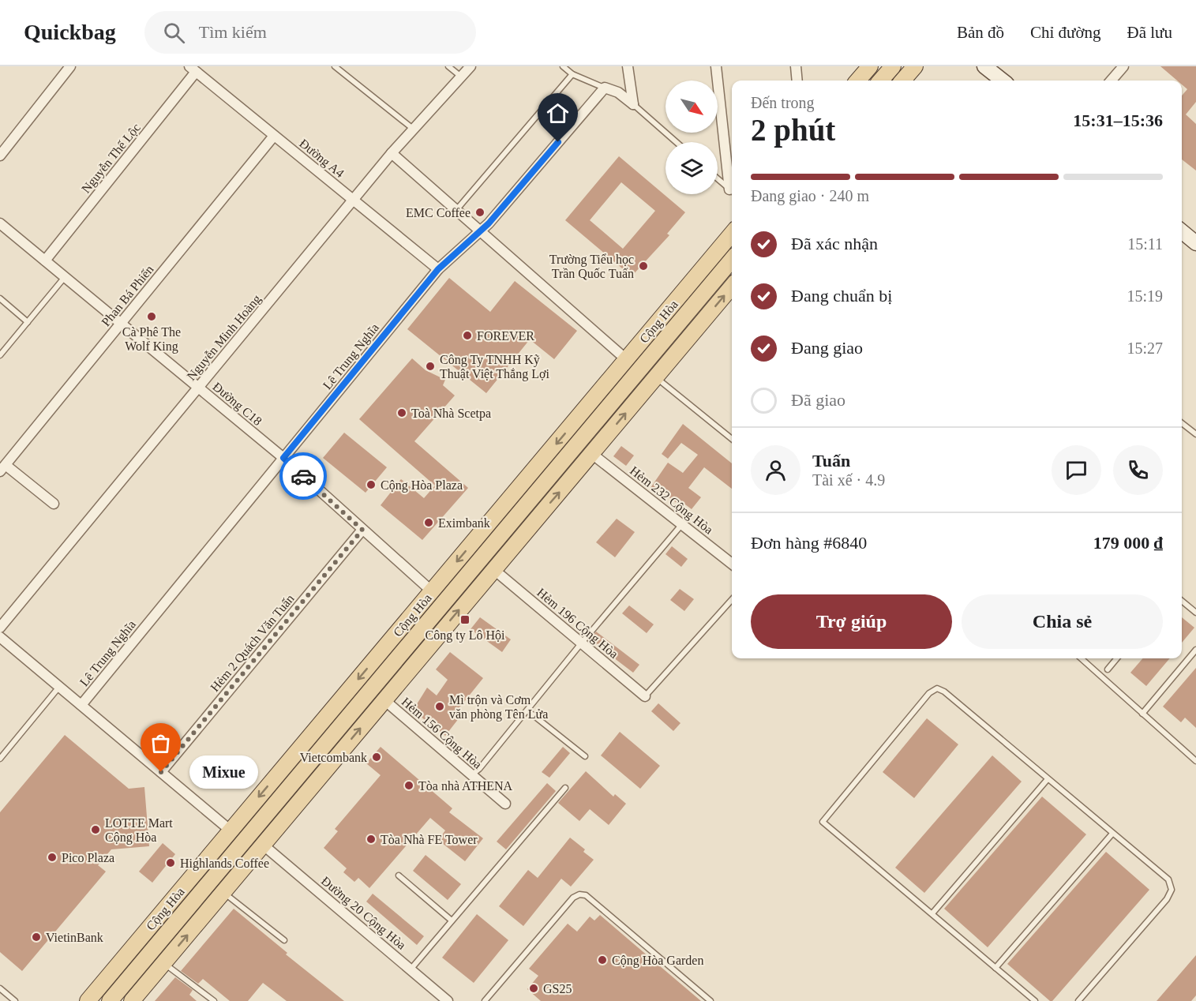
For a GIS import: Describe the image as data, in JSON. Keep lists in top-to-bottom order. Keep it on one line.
{"streets":{"main road":["Cộng Hòa"],"street":["Nguyễn Thế Lộc","Đường A4","Phan Bá Phiến","Nguyễn Minh Hoàng","Lê Trung Nghĩa","Đường C18","Hẻm 232 Cộng Hòa","Hẻm 196 Cộng Hòa","Hẻm 2 Quách Văn Tuấn","Hẻm 156 Cộng Hòa","Đường 20 Cộng Hòa"]},"crossings":[["Nguyễn Thế Lộc","Đường A4"],["Nguyễn Thế Lộc","Đường C18"],["Đường A4","Phan Bá Phiến"],["Đường A4","Nguyễn Minh Hoàng"],["Đường A4","Lê Trung Nghĩa"],["Phan Bá Phiến","Đường C18"],["Cộng Hòa","Đường C18"],["Nguyễn Minh Hoàng","Đường C18"],["Lê Trung Nghĩa","Đường C18"],["Đường C18","Hẻm 2 Quách Văn Tuấn"]],"places":{"other":["EMC Coffee","Trường Tiểu học Trần Quốc Tuấn","Cà Phê The Wolf King","FOREVER","Công Ty TNHH Kỹ Thuật Việt Thắng Lợi","Toà Nhà Scetpa","Cộng Hòa Plaza","Eximbank","Mì trộn và Cơm văn phòng Tên Lửa","Vietcombank","Mixue","Tòa nhà ATHENA","LOTTE Mart Cộng Hòa","Tòa Nhà FE Tower","Pico Plaza","Highlands Coffee","VietinBank","Cộng Hòa Garden","GS25"],"transit":["Công ty Lô Hội"]},"north":"bottom right","page":{"header":"Quickbag","search":"Tìm kiếm","nav":["Bản đồ","Chỉ đường","Đã lưu"],"heading":["2 phút","Đến trong","15:31–15:36"],"panel":["Tuấn","Tài xế · 4.9","Đơn hàng #6840","179 000 ₫"],"bar":"Đang giao · 240 m","list":[["Đã xác nhận","15:11"],["Đang chuẩn bị","15:19"],["Đang giao","15:27"],"Đã giao"],"buttons":["Trợ giúp","Chia sẻ"],"bubble":"Mixue"}}
